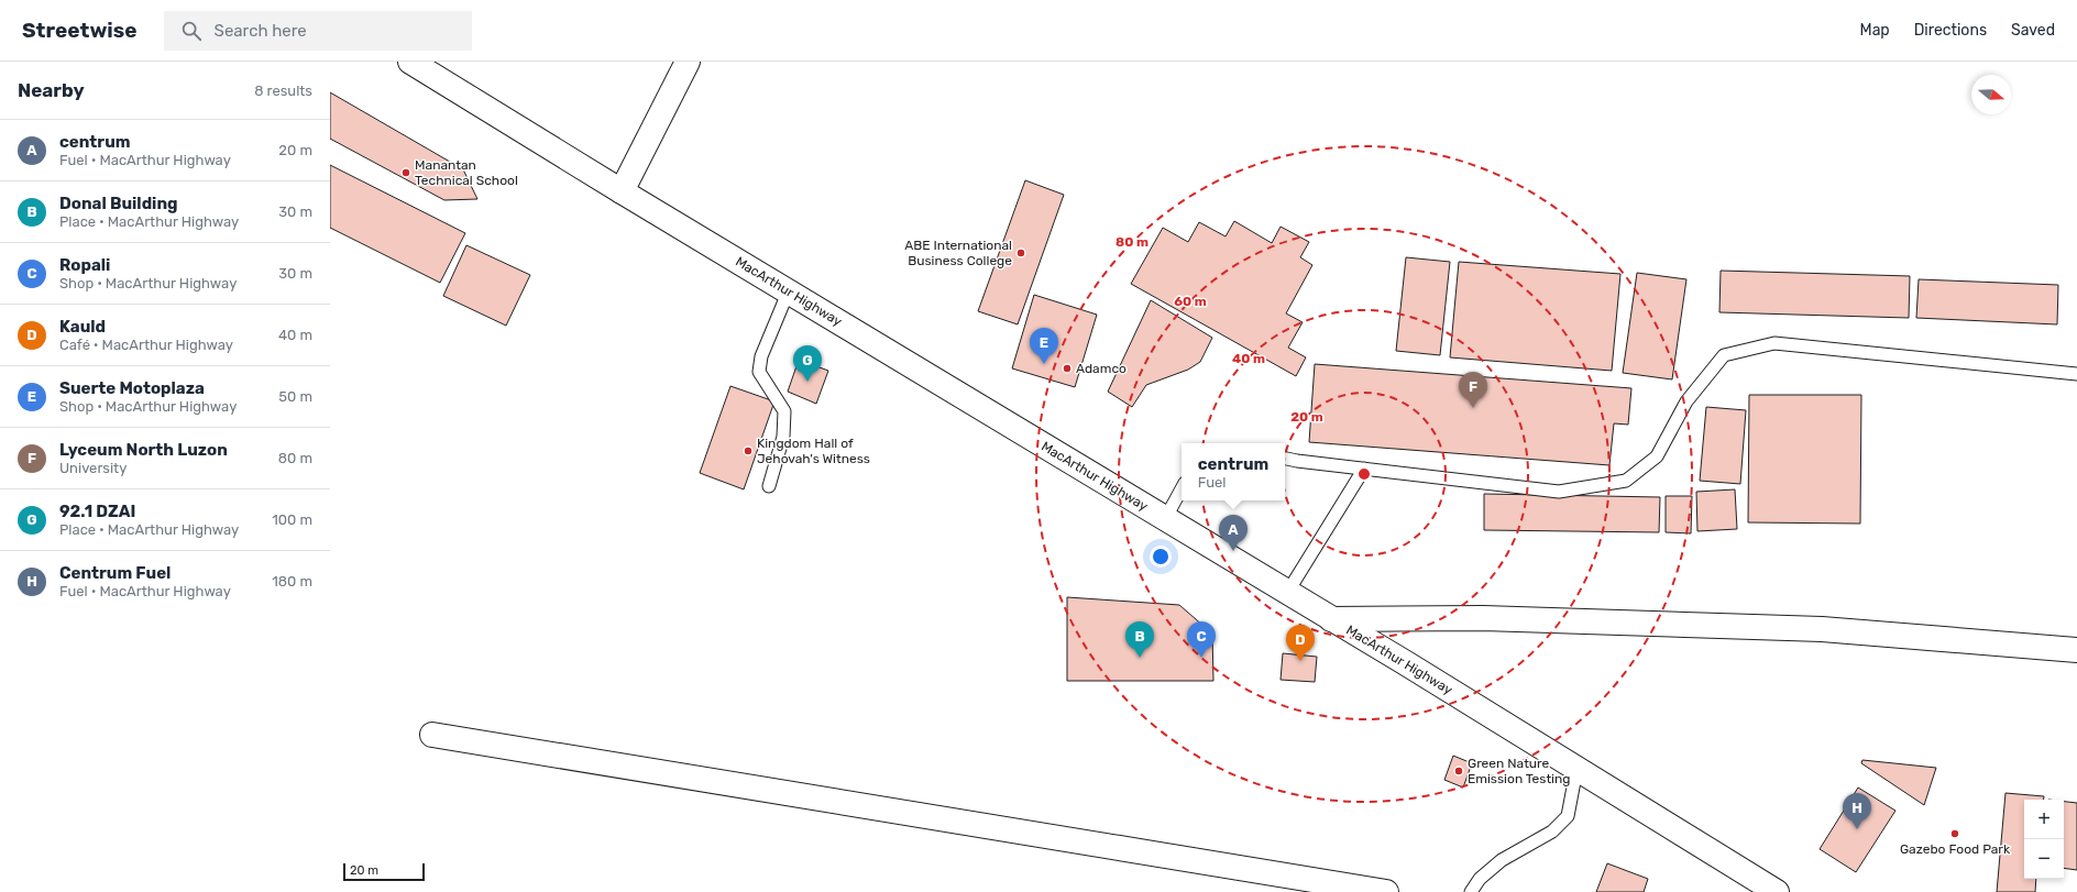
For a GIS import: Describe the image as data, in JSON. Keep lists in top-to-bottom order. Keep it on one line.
{"streets":{"street":["MacArthur Highway"]},"places":["Manantan Technical School","ABE International Business College","Adamco","Kingdom Hall of Jehovah's Witness","Green Nature Emission Testing","Gazebo Food Park"],"scale_bar":"20 m","north":"right","page":{"header":"Streetwise","search":"Search here","nav":["Map","Directions","Saved"],"heading":["Nearby","8 results"],"list":[{"mark":"A","name":"centrum","note":"Fuel · MacArthur Highway","value":"20 m"},{"mark":"B","name":"Donal Building","note":"Place · MacArthur Highway","value":"30 m"},{"mark":"C","name":"Ropali","note":"Shop · MacArthur Highway","value":"30 m"},{"mark":"D","name":"Kauld","note":"Café · MacArthur Highway","value":"40 m"},{"mark":"E","name":"Suerte Motoplaza","note":"Shop · MacArthur Highway","value":"50 m"},{"mark":"F","name":"Lyceum North Luzon","note":"University","value":"80 m"},{"mark":"G","name":"92.1 DZAI","note":"Place · MacArthur Highway","value":"100 m"},{"mark":"H","name":"Centrum Fuel","note":"Fuel · MacArthur Highway","value":"180 m"}],"pins":["E","G","F","A","B","C","D","H"],"popup":["centrum","Fuel"],"map_buttons":["+","−"],"scale":"20 m"},"rings":["80 m","60 m","40 m","20 m"]}
